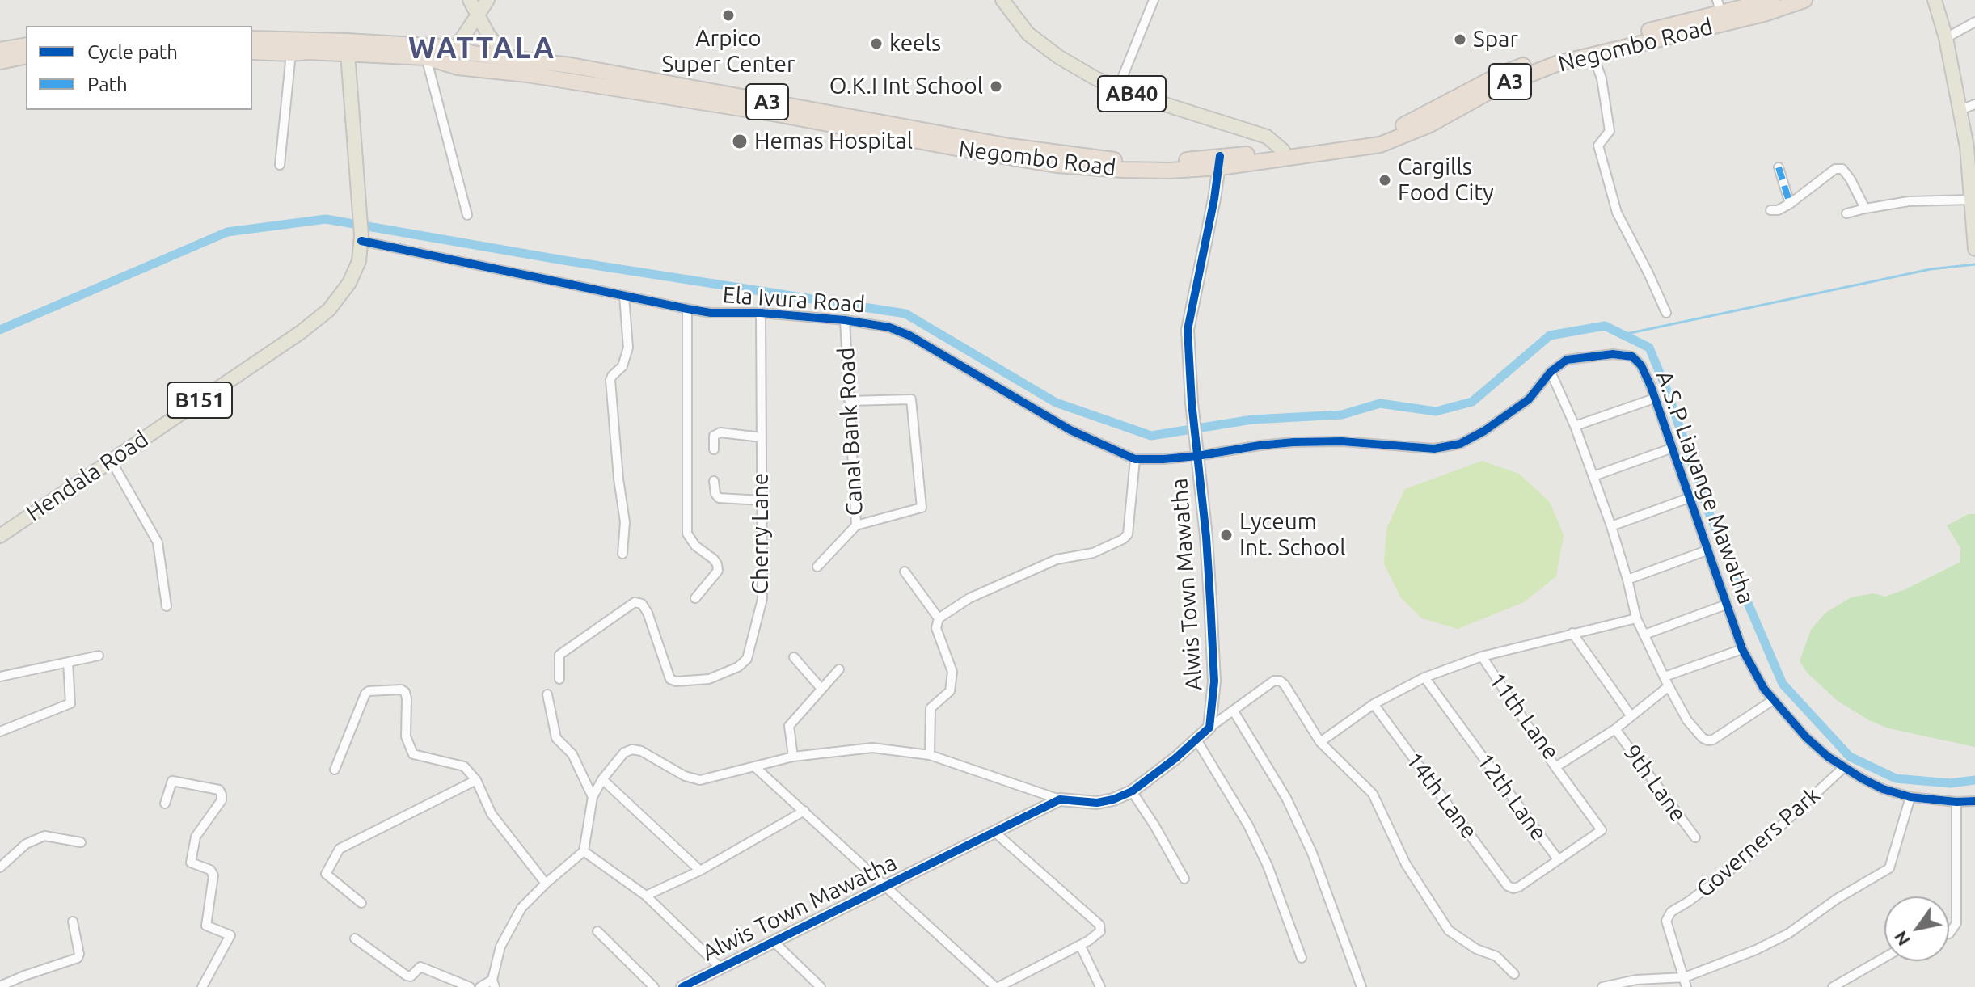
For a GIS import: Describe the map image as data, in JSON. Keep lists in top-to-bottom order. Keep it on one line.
{"streets":{"highway":["Negombo Road","A3"],"main road":["AB40","B151","Hendala Road"],"street":["Ela Ivura Road","Canal Bank Road","A.S.P Liayange Mawatha","Cherry Lane","Alwis Town Mawatha","11th Lane","9th Lane","14th Lane","12th Lane","Governers Park"]},"crossings":[["Negombo Road","AB40"],["Negombo Road","Hendala Road"],["Negombo Road","Alwis Town Mawatha"],["Ela Ivura Road","Canal Bank Road"],["Ela Ivura Road","Hendala Road"],["Ela Ivura Road","A.S.P Liayange Mawatha"],["Ela Ivura Road","Cherry Lane"],["Ela Ivura Road","Alwis Town Mawatha"],["A.S.P Liayange Mawatha","Alwis Town Mawatha"],["A.S.P Liayange Mawatha","Governers Park"],["11th Lane","9th Lane"],["11th Lane","12th Lane"],["14th Lane","12th Lane"]],"districts":["WATTALA"],"places":["Arpico Super Center","Spar","keels","O.K.I Int School","Hemas Hospital","Cargills Food City","Lyceum Int. School"],"legend":["Cycle path","Path"],"north":"bottom left"}
